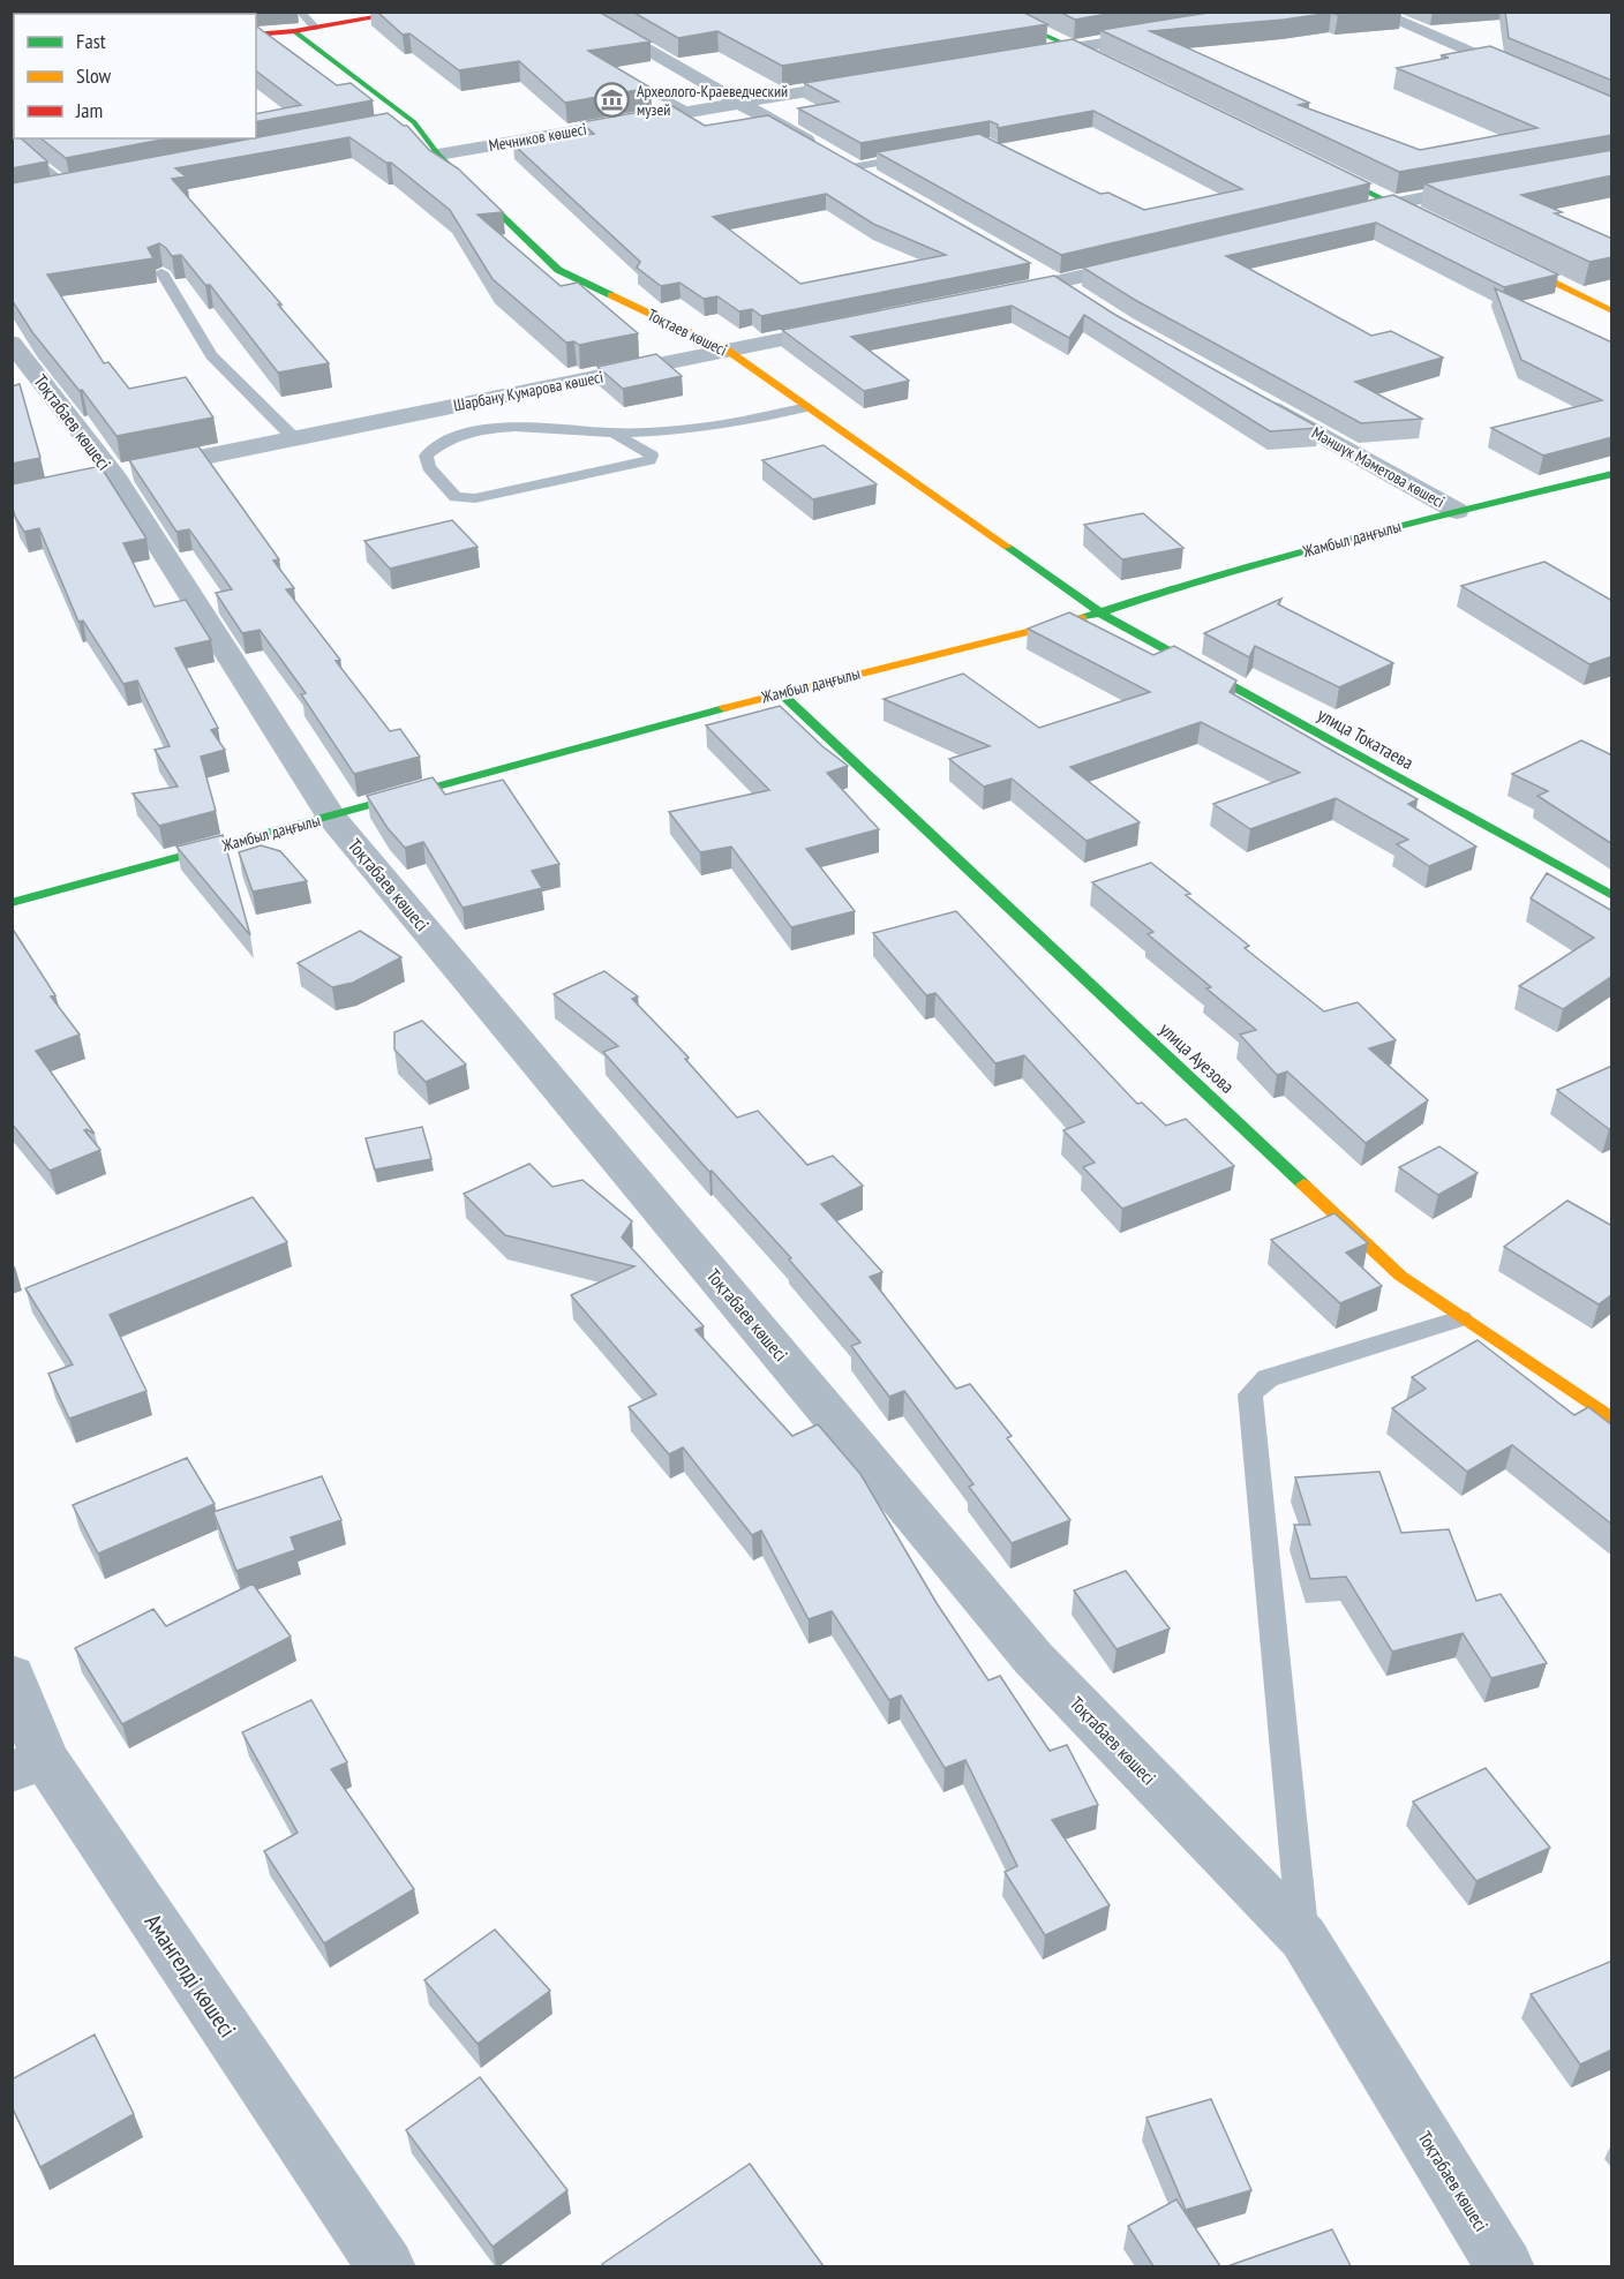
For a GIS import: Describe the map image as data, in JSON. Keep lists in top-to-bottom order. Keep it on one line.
{"streets":{"street":["Мечников көшесі","Тоқтаев көшесі","Шарбану Кумарова көшесі","Тоқтабаев көшесі","Мәншүк Мәметова көшесі","Жамбыл даңғылы","улица Токатаева","улица Ауезова","Амангелді көшесі"]},"crossings":[["Мечников көшесі","Тоқтаев көшесі"],["Тоқтаев көшесі","Шарбану Кумарова көшесі"],["Тоқтаев көшесі","Жамбыл даңғылы"],["Тоқтаев көшесі","улица Токатаева"],["Шарбану Кумарова көшесі","Тоқтабаев көшесі"],["Тоқтабаев көшесі","Жамбыл даңғылы"],["Мәншүк Мәметова көшесі","Жамбыл даңғылы"],["Жамбыл даңғылы","улица Токатаева"],["Жамбыл даңғылы","улица Ауезова"]],"places":{"museum":["Археолого-Краеведческий музей"]},"legend":["Fast","Slow","Jam"]}
